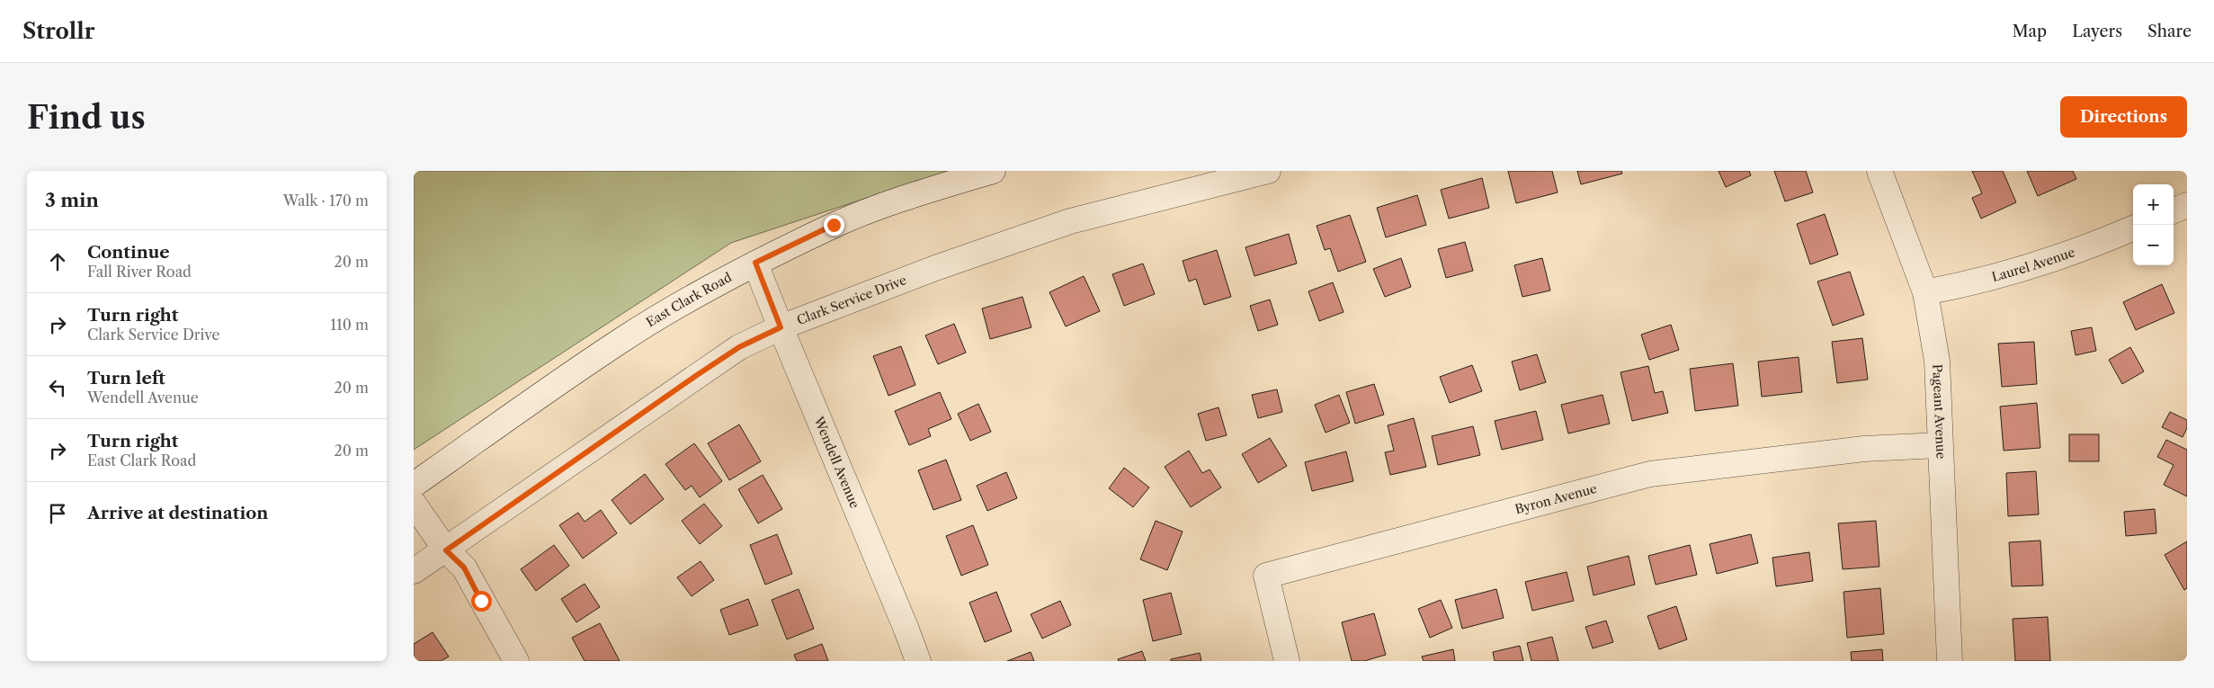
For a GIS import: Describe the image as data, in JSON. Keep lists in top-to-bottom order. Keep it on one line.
{"streets":{"street":["Laurel Avenue","Clark Service Drive","East Clark Road","Pageant Avenue","Wendell Avenue","Byron Avenue"]},"crossings":[["Laurel Avenue","Pageant Avenue"],["Clark Service Drive","Wendell Avenue"],["East Clark Road","Wendell Avenue"],["Pageant Avenue","Byron Avenue"]],"page":{"header":"Strollr","nav":["Map","Layers","Share"],"buttons":"Directions","title":"Find us","heading":["3 min","Walk · 170 m"],"map_buttons":["+","−"],"list":[["Continue","Fall River Road","20 m"],["Turn right","Clark Service Drive","110 m"],["Turn left","Wendell Avenue","20 m"],["Turn right","East Clark Road","20 m"],"Arrive at destination"]}}
